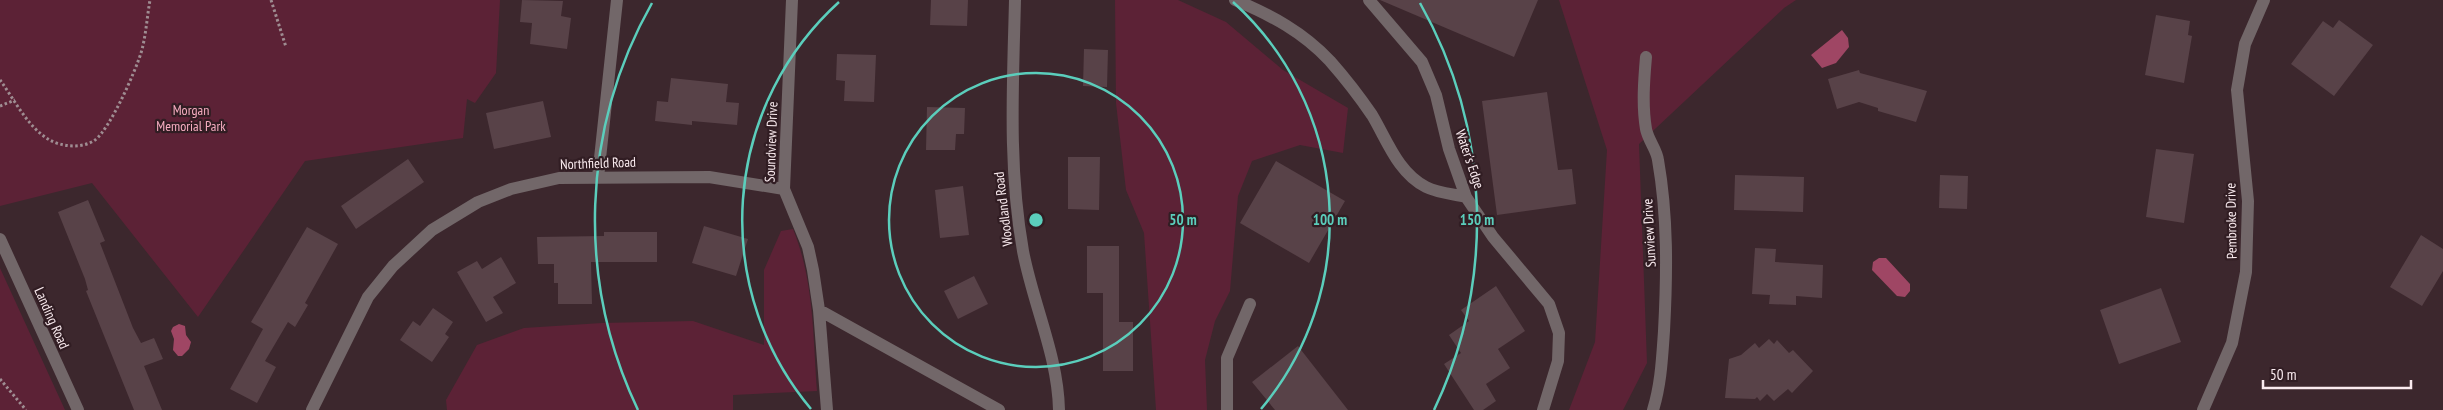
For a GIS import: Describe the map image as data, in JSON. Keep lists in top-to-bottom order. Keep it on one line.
{"streets":{"street":["Soundview Drive","Water's Edge","Northfield Road","Woodland Road","Pembroke Drive","Sunview Drive","Landing Road"]},"crossings":[["Soundview Drive","Northfield Road"]],"parks":["Morgan Memorial Park"],"scale_bar":"50 m","rings":["50 m","100 m","150 m"]}
